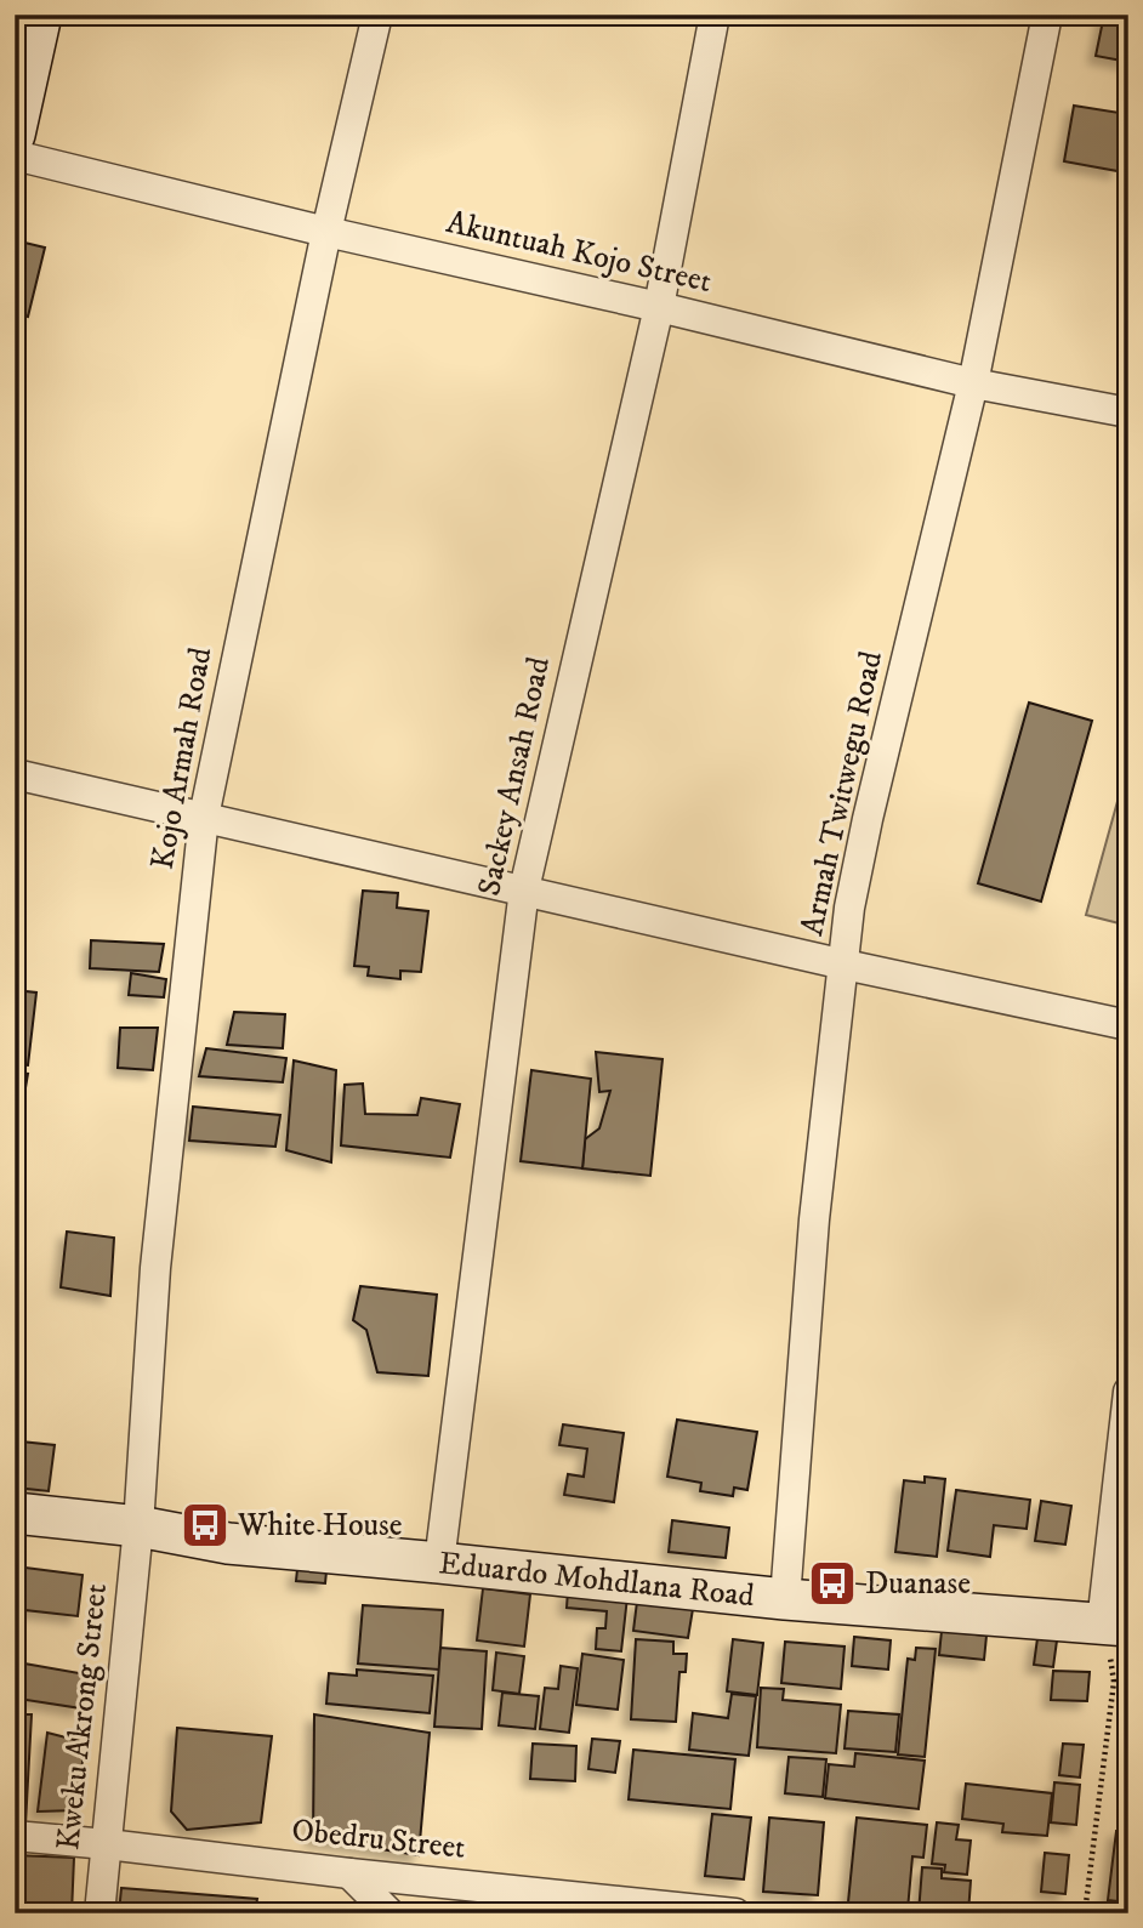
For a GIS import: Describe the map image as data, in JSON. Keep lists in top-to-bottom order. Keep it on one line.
{"streets":{"main road":["Eduardo Mohdlana Road"],"street":["Akuntuah Kojo Street","Kojo Armah Road","Sackey Ansah Road","Armah Twitwegu Road","Kweku Akrong Street","Obedru Street"]},"crossings":[["Akuntuah Kojo Street","Kojo Armah Road"],["Akuntuah Kojo Street","Sackey Ansah Road"],["Akuntuah Kojo Street","Armah Twitwegu Road"],["Kojo Armah Road","Eduardo Mohdlana Road"],["Kojo Armah Road","Kweku Akrong Street"],["Sackey Ansah Road","Eduardo Mohdlana Road"],["Armah Twitwegu Road","Eduardo Mohdlana Road"],["Eduardo Mohdlana Road","Kweku Akrong Street"],["Kweku Akrong Street","Obedru Street"]],"places":{"bus stop":["White House","Duanase"]}}
